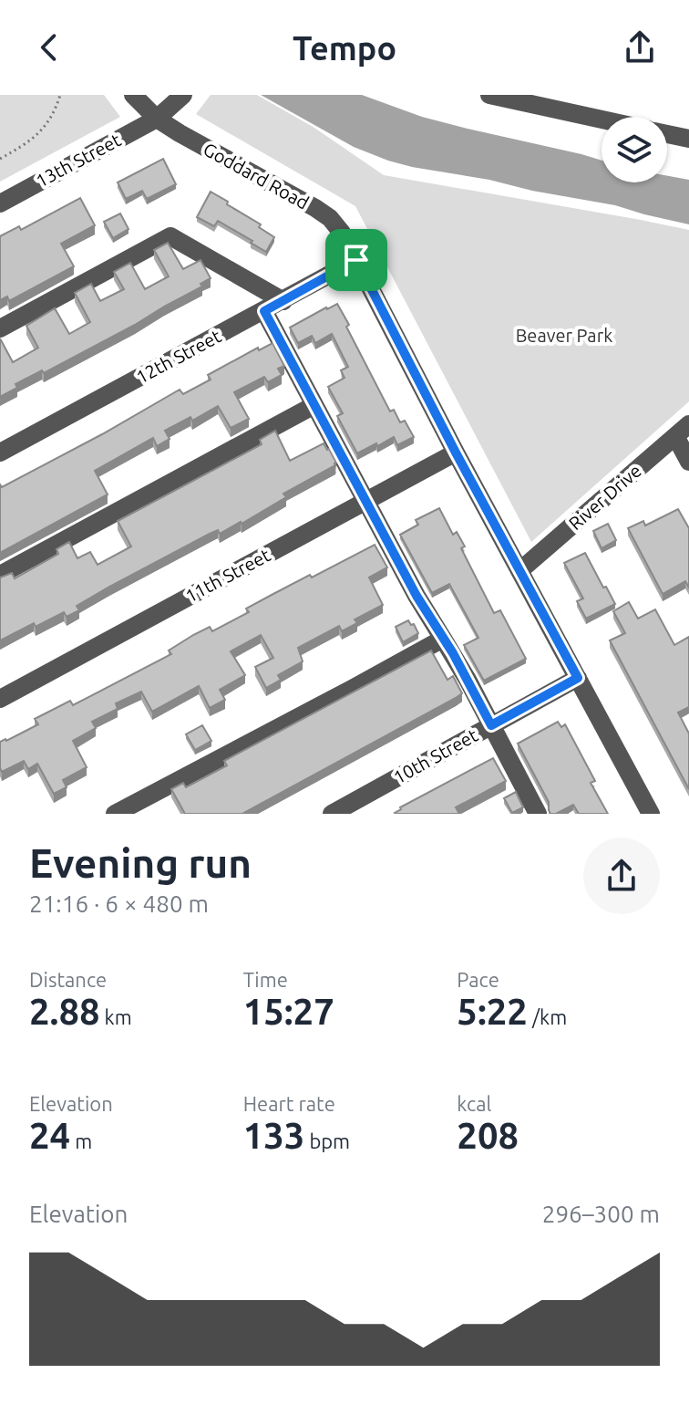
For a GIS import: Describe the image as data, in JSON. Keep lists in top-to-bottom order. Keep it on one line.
{"streets":{"street":["13th Street","Goddard Road","12th Street","River Drive","11th Street","10th Street"]},"crossings":[["13th Street","Goddard Road"],["Goddard Road","12th Street"],["Goddard Road","River Drive"],["Goddard Road","11th Street"],["Goddard Road","10th Street"]],"parks":["Beaver Park"],"page":{"header":"Tempo","heading":["Evening run","21:16 · 6 × 480 m"],"stats":[["Distance","2.88 km"],["Time","15:27"],["Pace","5:22 /km"],["Elevation","24 m"],["Heart rate","133 bpm"],["kcal","208"]],"chart":["Elevation","296–300 m"]}}
